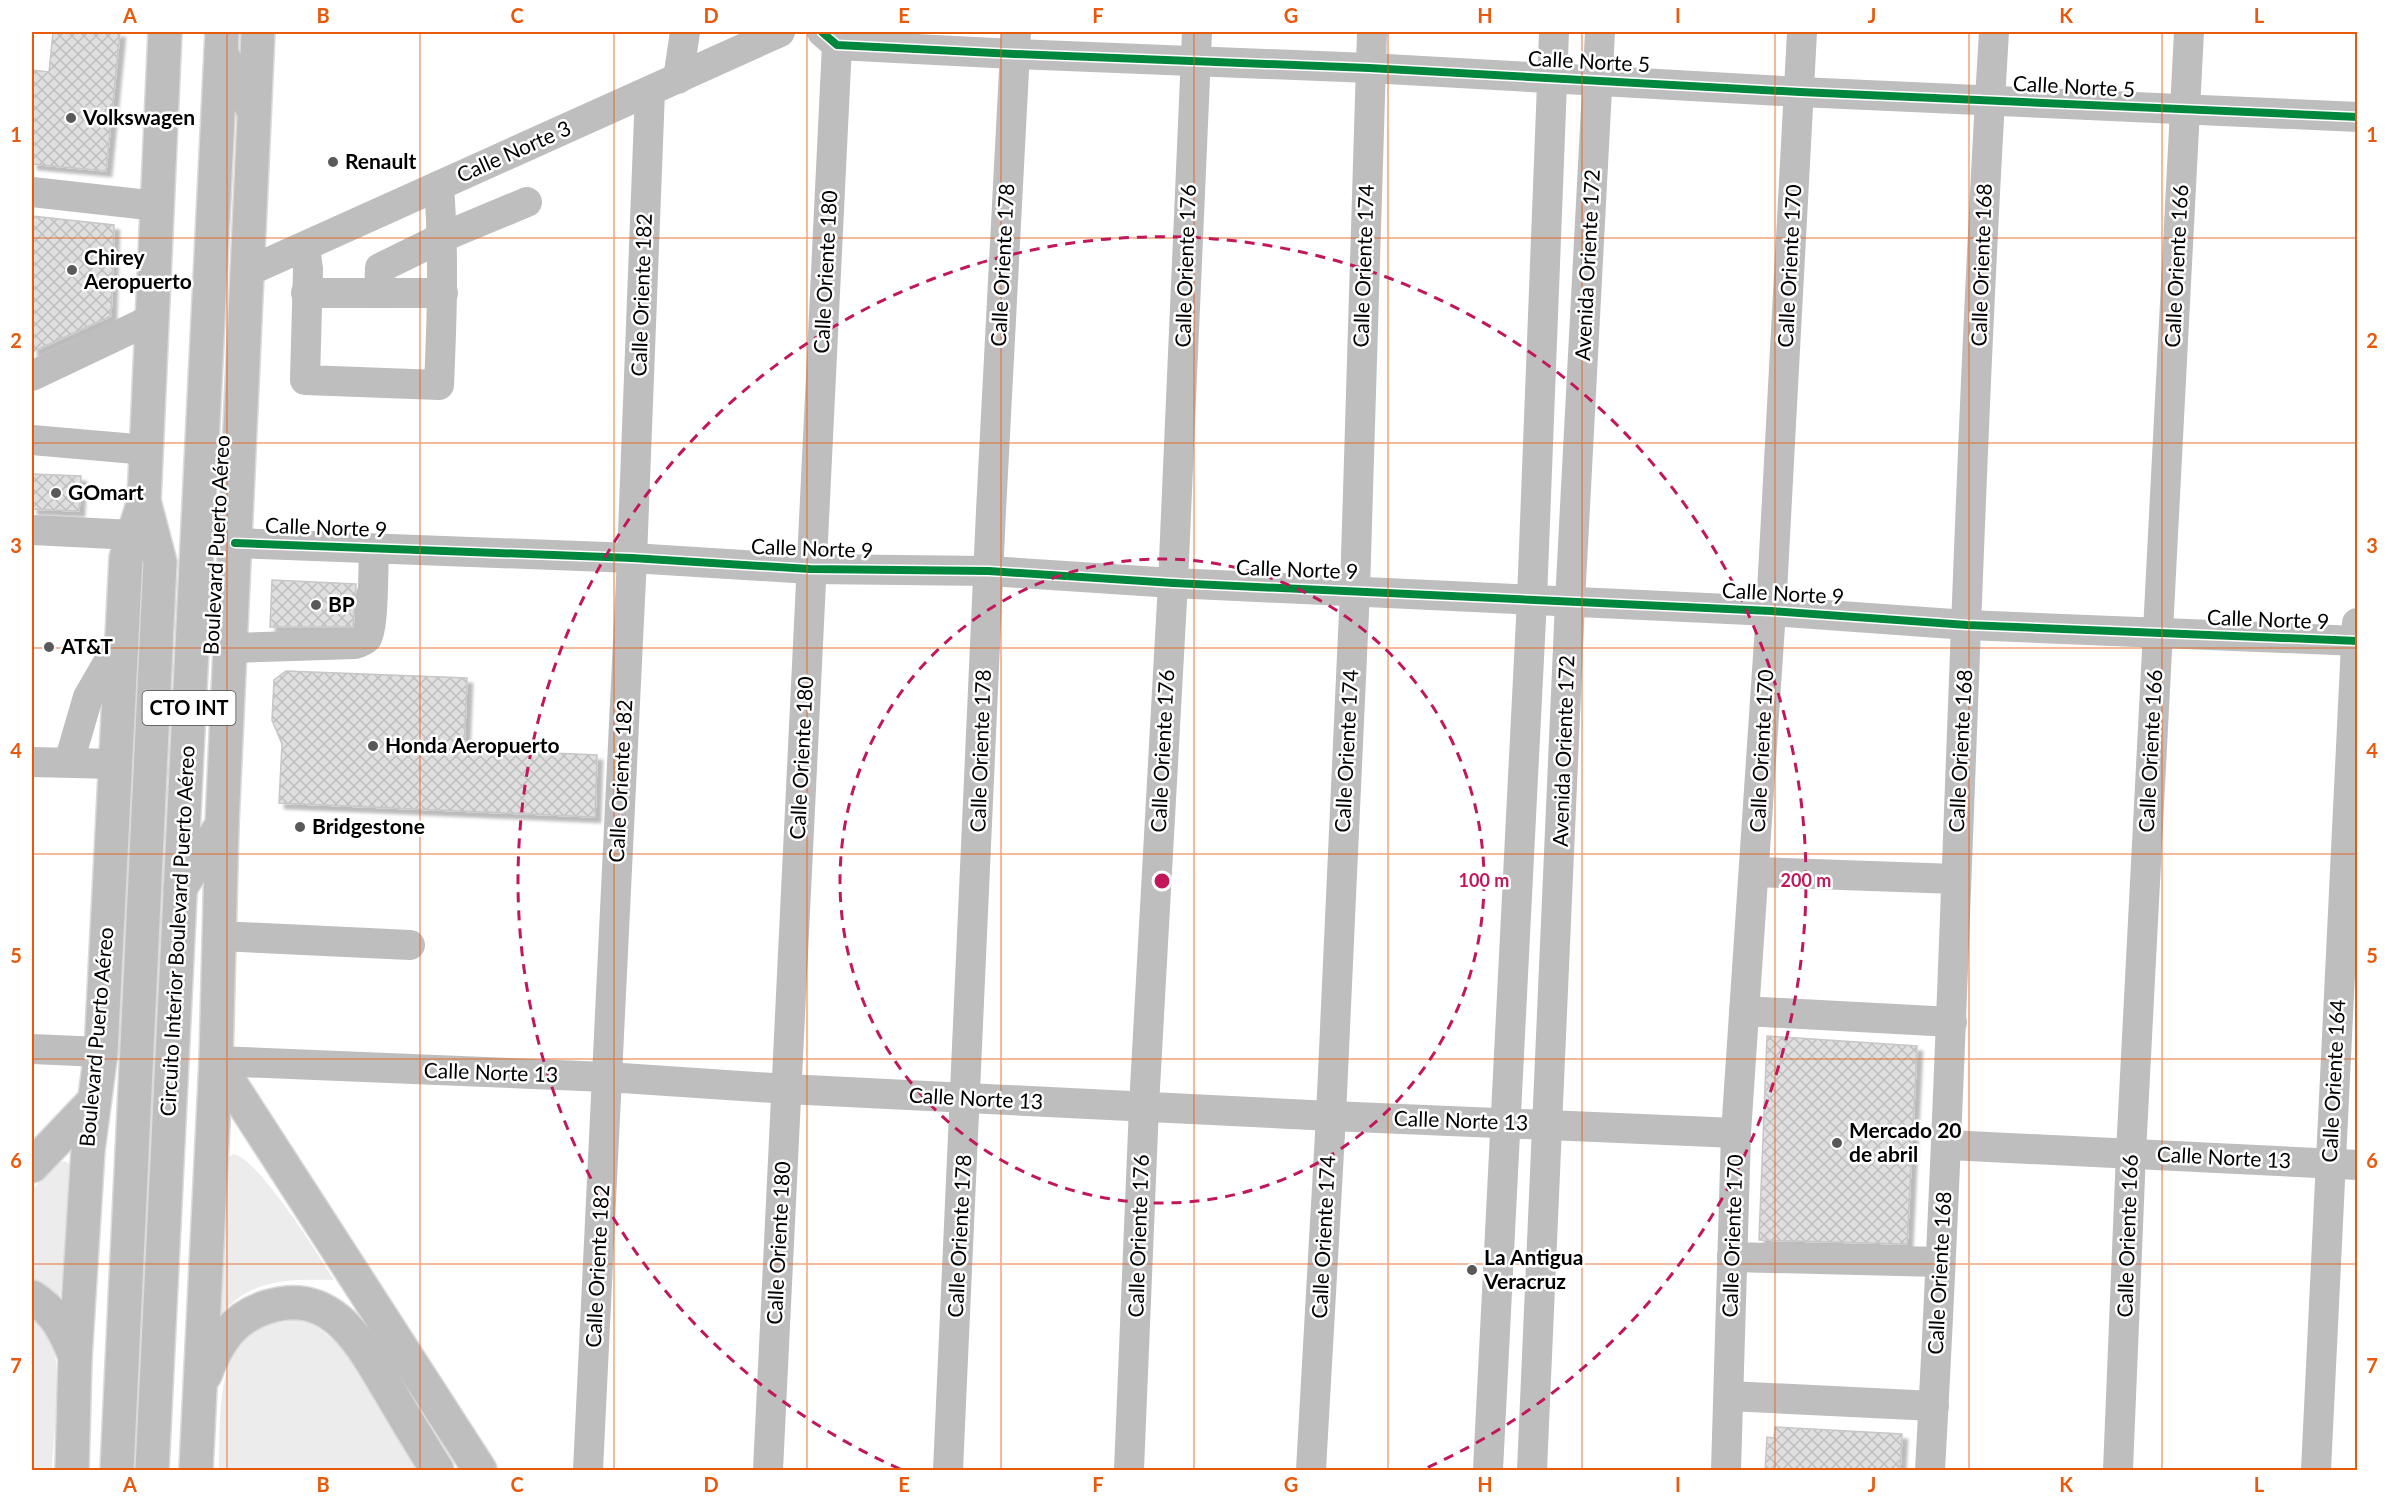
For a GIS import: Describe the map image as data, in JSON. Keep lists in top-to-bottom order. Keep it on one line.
{"streets":{"main road":["Boulevard Puerto Aéreo","CTO INT","Circuito Interior Boulevard Puerto Aéreo"],"street":["Calle Norte 5","Calle Norte 3","Calle Oriente 178","Avenida Oriente 172","Calle Oriente 168","Calle Oriente 176","Calle Oriente 174","Calle Oriente 170","Calle Oriente 166","Calle Oriente 180","Calle Oriente 182","Calle Norte 9","Calle Norte 13","Calle Oriente 164"]},"crossings":[["Calle Norte 5","Calle Oriente 178"],["Calle Norte 5","Avenida Oriente 172"],["Calle Norte 5","Calle Oriente 168"],["Calle Norte 5","Calle Oriente 176"],["Calle Norte 5","Calle Oriente 174"],["Calle Norte 5","Calle Oriente 170"],["Calle Norte 5","Calle Oriente 166"],["Calle Norte 5","Calle Oriente 180"],["Calle Norte 3","Calle Oriente 182"],["Calle Norte 3","Boulevard Puerto Aéreo"],["Calle Oriente 178","Calle Norte 9"],["Calle Oriente 178","Calle Norte 13"],["Avenida Oriente 172","Calle Norte 9"],["Avenida Oriente 172","Calle Norte 13"],["Calle Oriente 168","Calle Norte 9"],["Calle Oriente 168","Calle Norte 13"],["Calle Oriente 176","Calle Norte 9"],["Calle Oriente 176","Calle Norte 13"],["Calle Oriente 174","Calle Norte 9"],["Calle Oriente 174","Calle Norte 13"],["Calle Oriente 170","Calle Norte 9"],["Calle Oriente 170","Calle Norte 13"],["Calle Oriente 166","Calle Norte 9"],["Calle Oriente 166","Calle Norte 13"],["Calle Oriente 180","Calle Norte 9"],["Calle Oriente 180","Calle Norte 13"],["Calle Oriente 182","Calle Norte 9"],["Calle Oriente 182","Calle Norte 13"],["Calle Norte 9","Boulevard Puerto Aéreo"],["Calle Norte 9","Calle Oriente 164"],["Boulevard Puerto Aéreo","Circuito Interior Boulevard Puerto Aéreo"],["Boulevard Puerto Aéreo","Calle Norte 13"],["Calle Norte 13","Calle Oriente 164"]],"places":["Volkswagen","Renault","Chirey Aeropuerto","GOmart","BP","AT&T","Honda Aeropuerto","Bridgestone","Mercado 20 de abril","La Antigua Veracruz"],"grid":{"columns":["A","B","C","D","E","F","G","H","I","J","K","L"],"rows":["1","2","3","4","5","6","7"]},"rings":["100 m","200 m"]}
